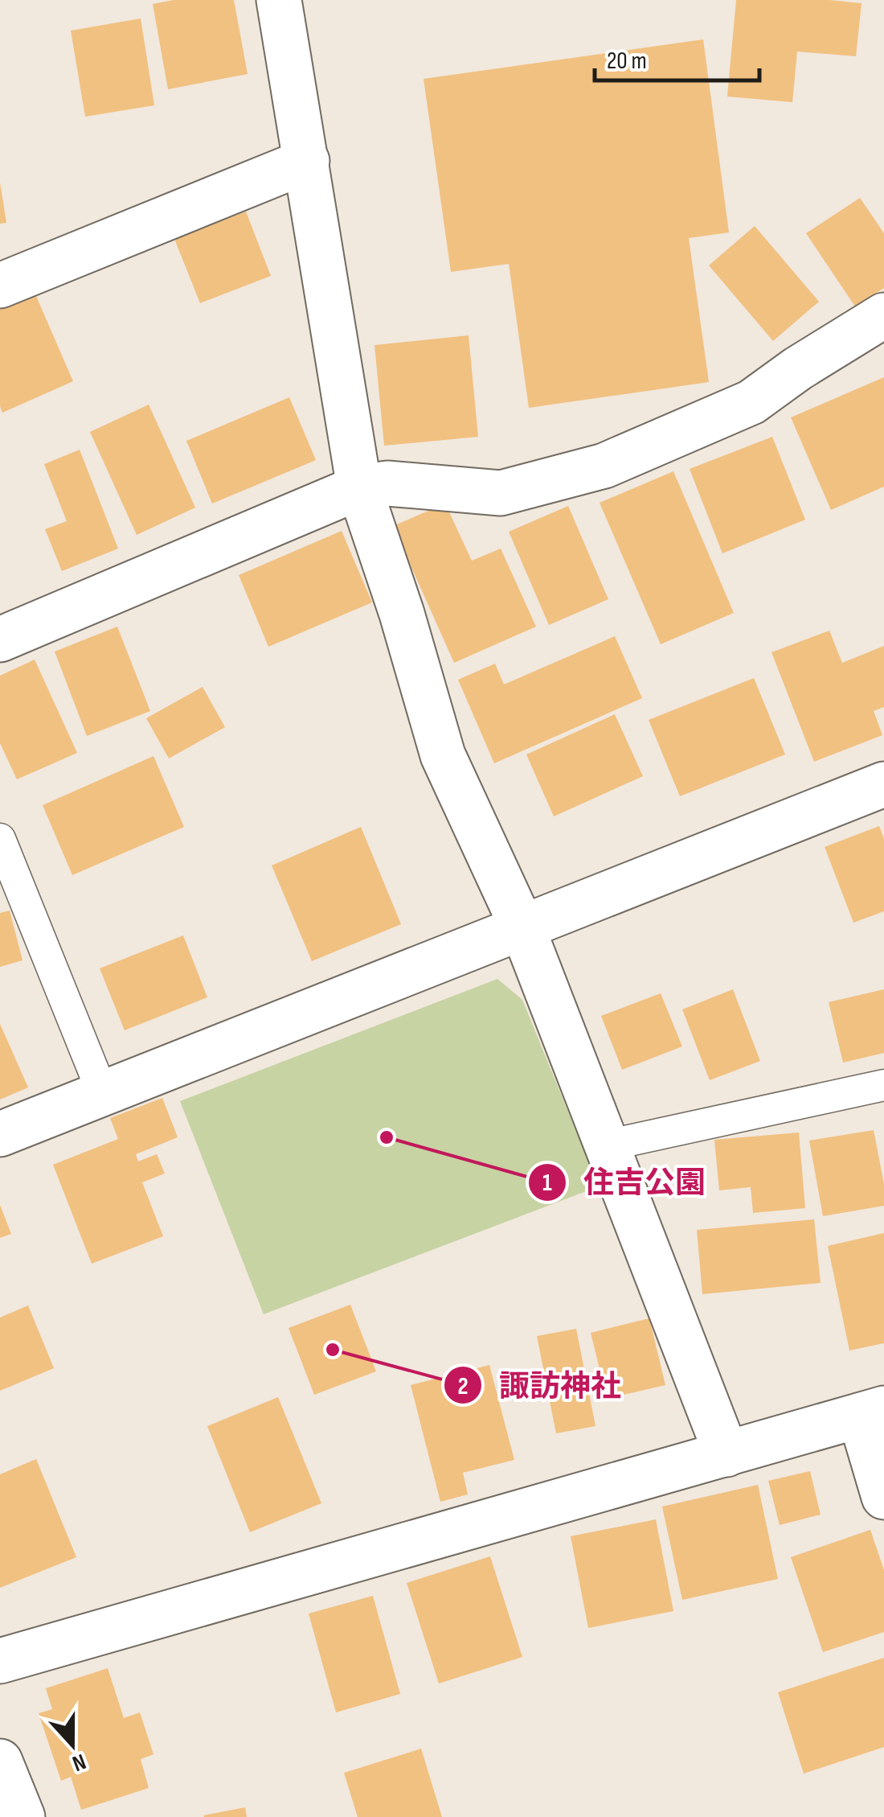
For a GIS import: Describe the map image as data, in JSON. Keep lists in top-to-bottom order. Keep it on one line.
{"places":["住吉公園","諏訪神社"],"scale_bar":"20 m","north":"bottom"}
